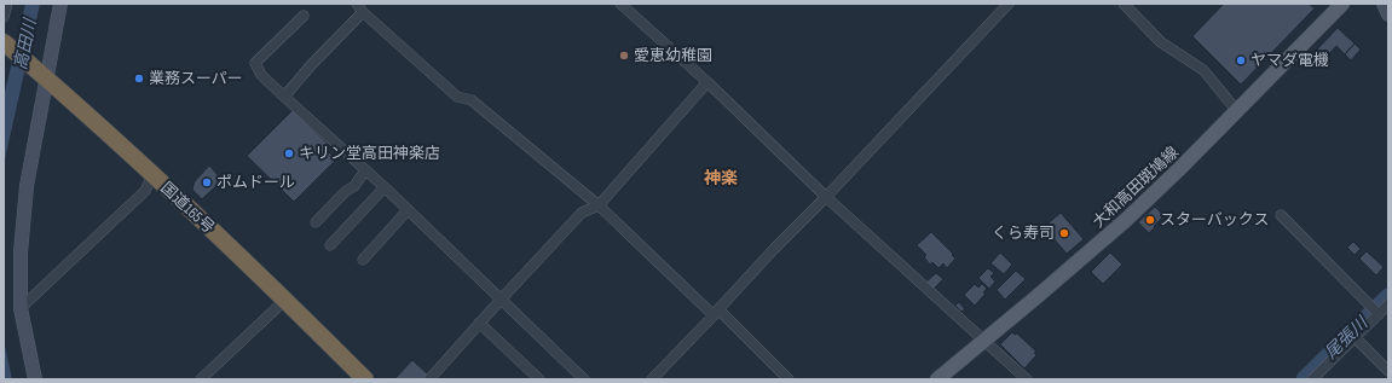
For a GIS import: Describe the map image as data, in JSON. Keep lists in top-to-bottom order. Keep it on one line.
{"streets":{"highway":["国道165号"],"main road":["大和高田斑鳩線"]},"districts":["神楽"],"water":["高田川","尾張川"],"places":["愛恵幼稚園","ヤマダ電機","業務スーパー","キリン堂高田神楽店","ポムドール","スターバックス","くら寿司"]}
